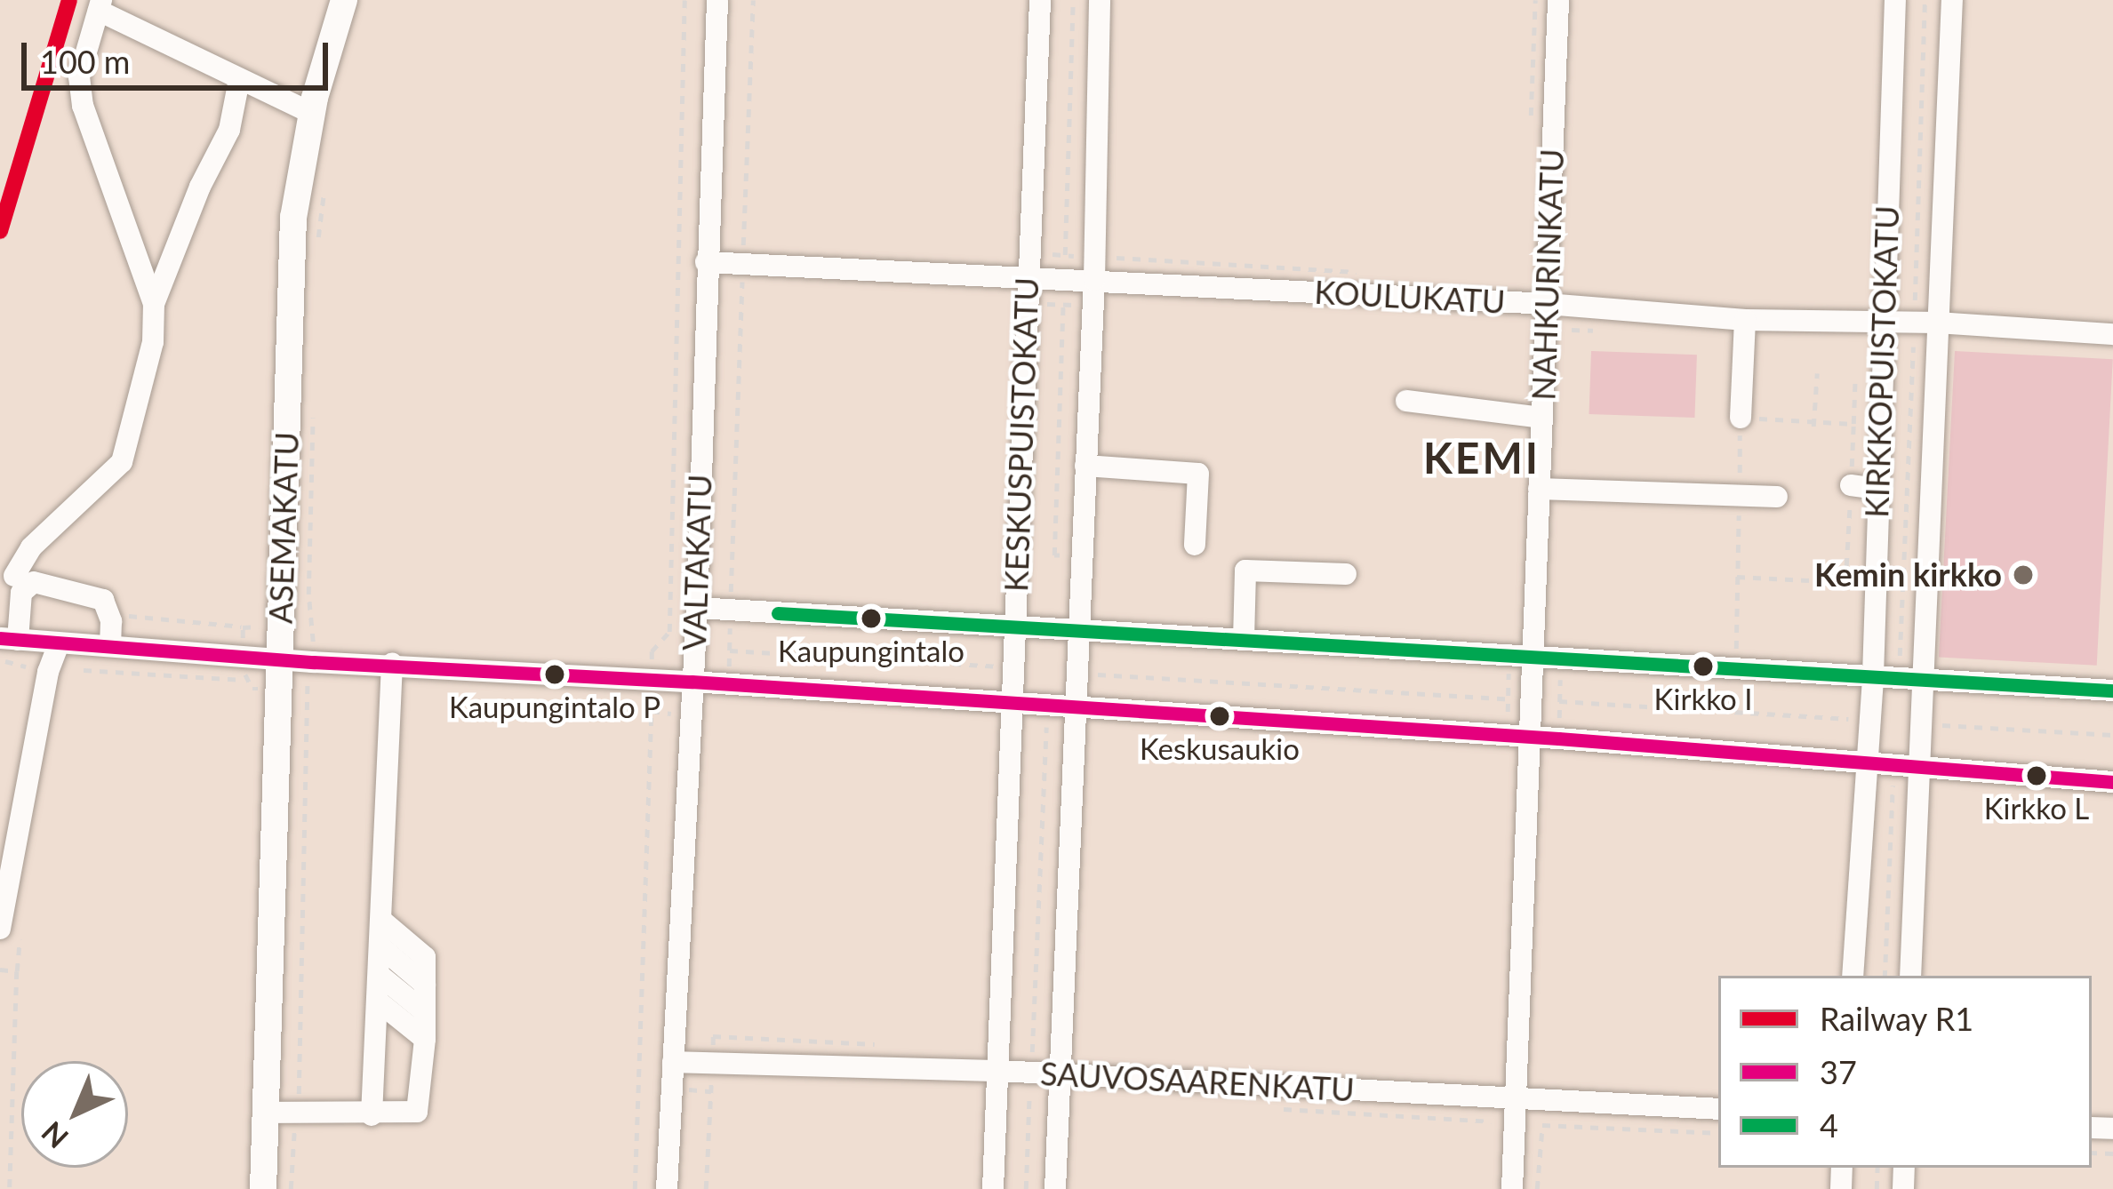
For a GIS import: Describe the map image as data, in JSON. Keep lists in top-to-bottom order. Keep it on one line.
{"streets":{"main road":["ASEMAKATU"],"street":["NAHKURINKATU","KOULUKATU","KIRKKOPUISTOKATU","KESKUSPUISTOKATU","VALTAKATU","SAUVOSAARENKATU"]},"crossings":[["NAHKURINKATU","KOULUKATU"],["NAHKURINKATU","SAUVOSAARENKATU"],["KOULUKATU","KIRKKOPUISTOKATU"],["KOULUKATU","KESKUSPUISTOKATU"],["KOULUKATU","VALTAKATU"],["KESKUSPUISTOKATU","SAUVOSAARENKATU"],["VALTAKATU","SAUVOSAARENKATU"]],"districts":["KEMI"],"places":["Kemin kirkko","Kaupungintalo","Kirkko I","Kaupungintalo P","Keskusaukio","Kirkko L"],"lines":["rail line R1","transit line 4","transit line 37"],"legend":["Railway R1","37","4"],"scale_bar":"100 m","north":"bottom left"}
